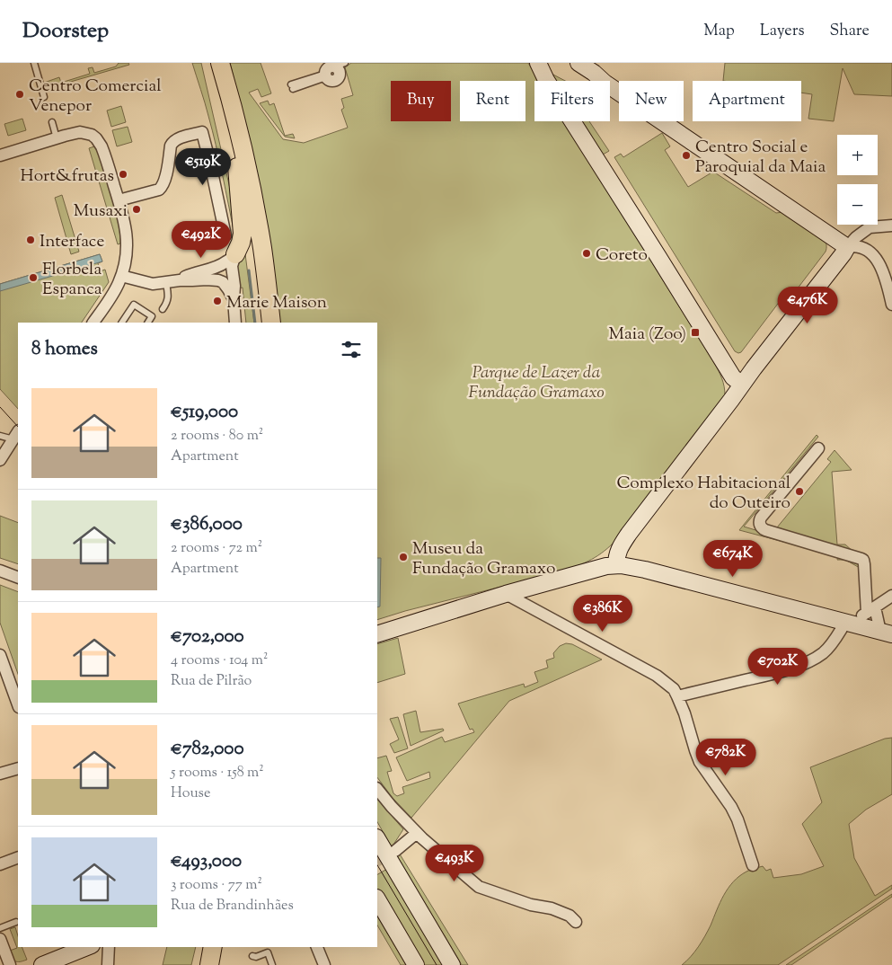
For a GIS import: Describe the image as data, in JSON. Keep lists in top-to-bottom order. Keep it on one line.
{"parks":["Parque de Lazer da Fundação Gramaxo"],"places":{"other":["Centro Comercial Venepor","Centro Social e Paroquial da Maia","Hort&frutas","Musaxi","Interface","Coreto","Florbela Espanca","Marie Maison","Complexo Habitacional do Outeiro","Museu da Fundação Gramaxo"],"transit":["Maia (Zoo)"]},"page":{"header":"Doorstep","nav":["Map","Layers","Share"],"chip":["Buy","Rent","Filters","New","Apartment"],"map_buttons":["+","−"],"price":["€519K","€492K","€476K","€674K","€386K","€702K","€782K","€493K"],"heading":"8 homes","list":[{"name":"€519,000","note":"2 rooms · 80 m² · Apartment"},{"name":"€386,000","note":"2 rooms · 72 m² · Apartment"},{"name":"€702,000","note":"4 rooms · 104 m² · Rua de Pilrão"},{"name":"€782,000","note":"5 rooms · 158 m² · House"},{"name":"€493,000","note":"3 rooms · 77 m² · Rua de Brandinhães"}]}}
